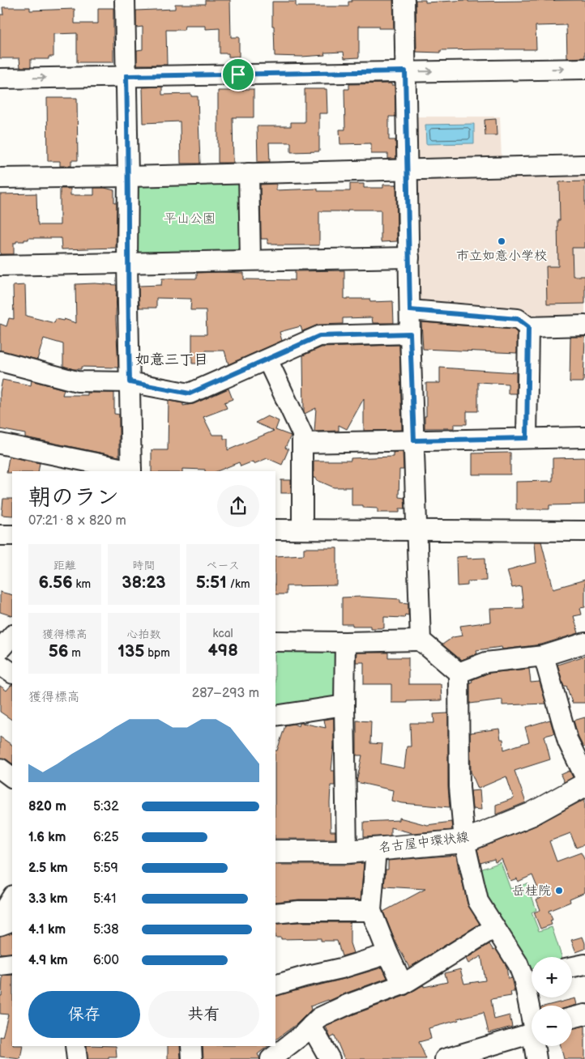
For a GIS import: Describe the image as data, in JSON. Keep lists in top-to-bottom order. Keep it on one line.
{"streets":{"main road":["名古屋中環状線"]},"districts":["如意三丁目"],"parks":["平山公園"],"places":["市立如意小学校","岳桂院"],"page":{"heading":["朝のラン","07:21 · 8 × 820 m"],"stats":[["距離","6.56 km"],["時間","38:23"],["ペース","5:51 /km"],["獲得標高","56 m"],["心拍数","135 bpm"],["kcal","498"]],"chart":["獲得標高","287–293 m"],"list":[{"name":"820 m","note":"5:32"},{"name":"1.6 km","note":"6:25"},{"name":"2.5 km","note":"5:59"},{"name":"3.3 km","note":"5:41"},{"name":"4.1 km","note":"5:38"},{"name":"4.9 km","note":"6:00"}],"map_buttons":["+","−"],"buttons":["保存","共有"]}}
